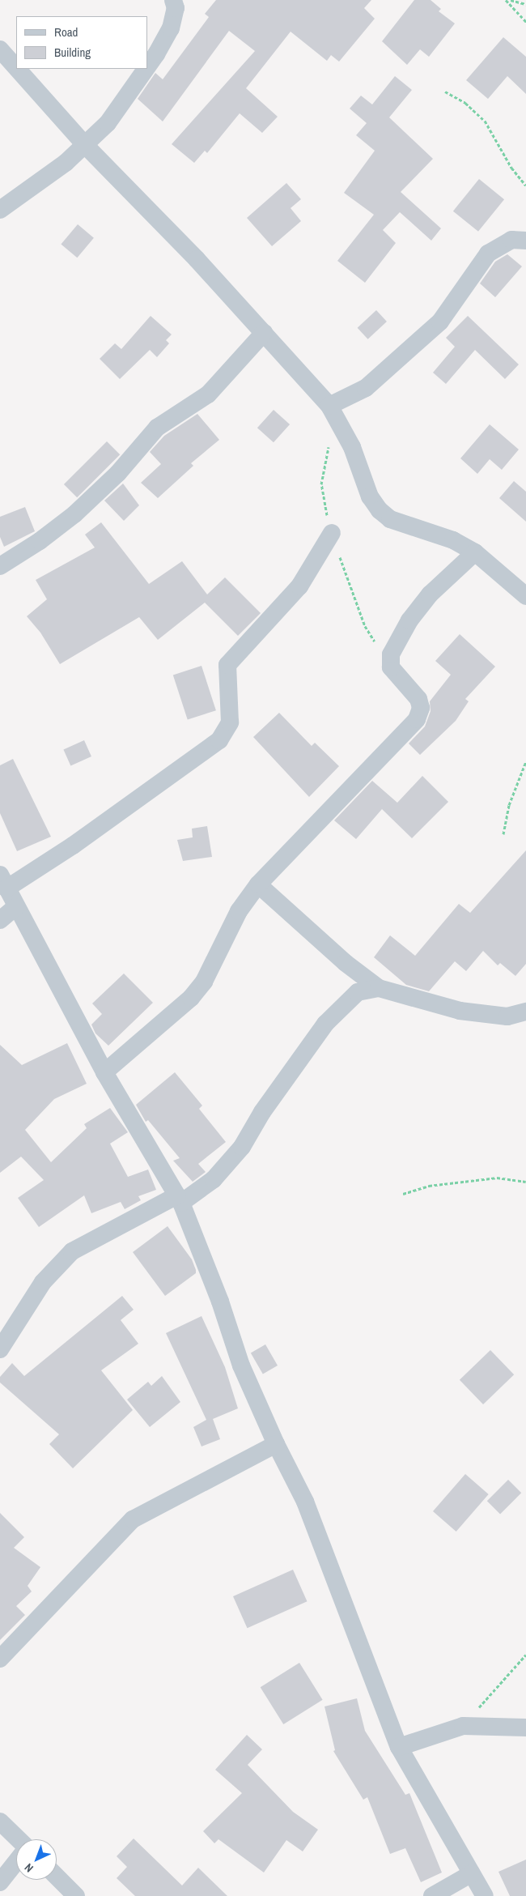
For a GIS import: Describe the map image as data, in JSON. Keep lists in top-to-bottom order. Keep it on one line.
{"legend":["Road","Building"],"north":"bottom left"}
